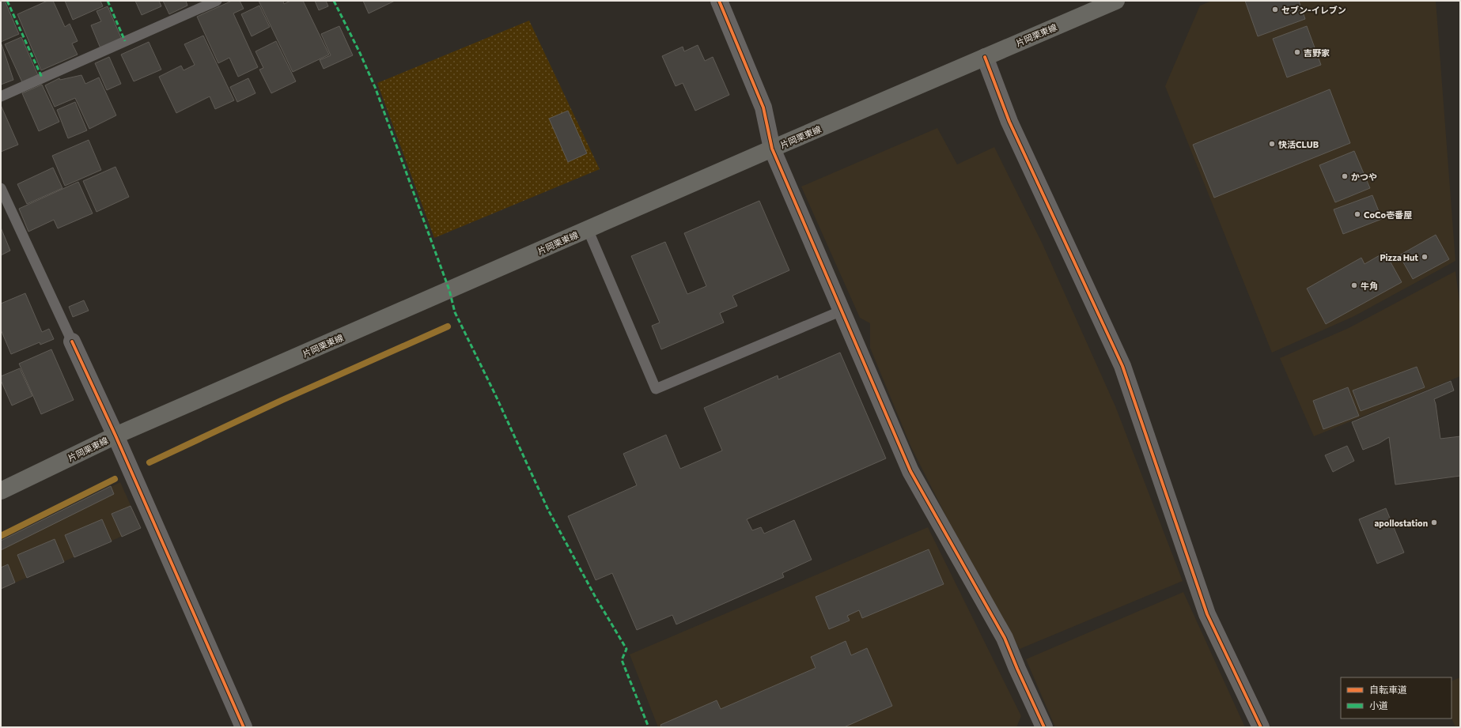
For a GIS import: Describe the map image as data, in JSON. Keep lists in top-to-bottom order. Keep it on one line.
{"streets":{"main road":["片岡栗東線"]},"places":["セブン-イレブン","吉野家","快活CLUB","かつや","CoCo壱番屋","Pizza Hut","牛角","apollostation"],"legend":["自転車道","小道"]}
